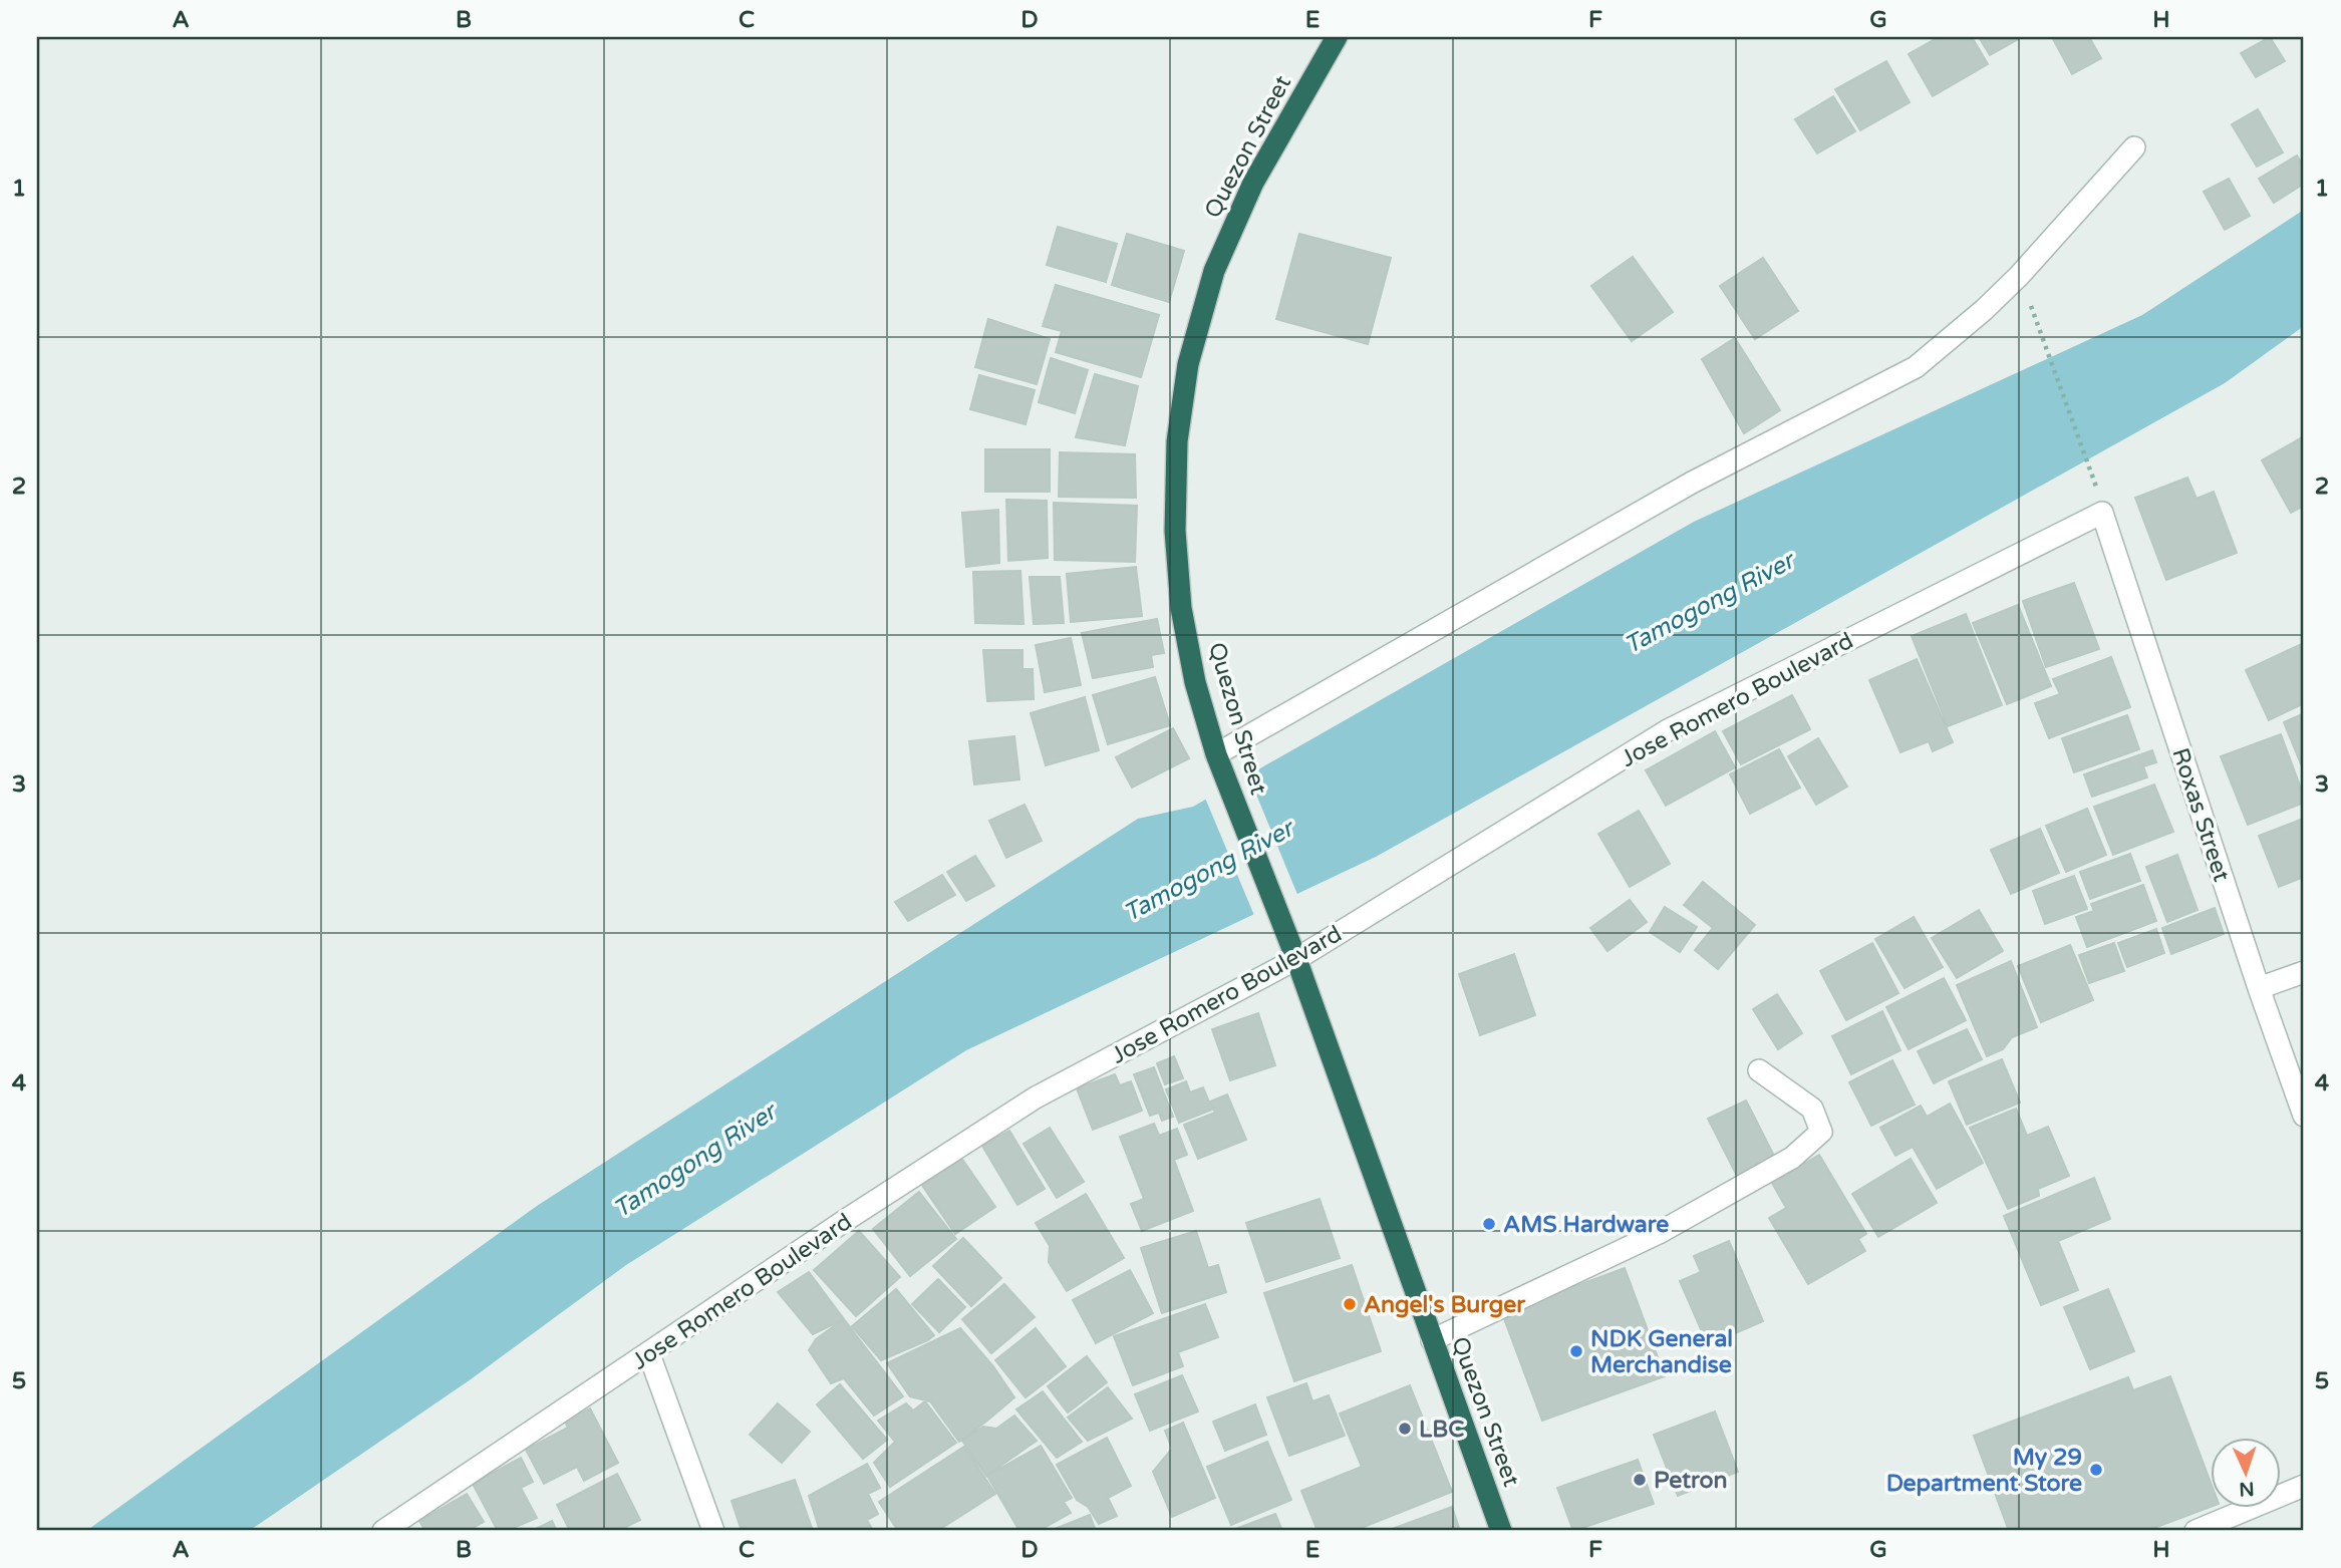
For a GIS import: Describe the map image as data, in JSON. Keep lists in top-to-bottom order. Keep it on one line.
{"streets":{"highway":["Quezon Street"],"street":["Jose Romero Boulevard","Roxas Street"]},"crossings":[["Quezon Street","Jose Romero Boulevard"],["Jose Romero Boulevard","Roxas Street"]],"water":["Tamogong River"],"places":["AMS Hardware","Angel's Burger","NDK General Merchandise","LBC","My 29 Department Store","Petron"],"north":"bottom","grid":{"columns":["A","B","C","D","E","F","G","H"],"rows":["1","2","3","4","5"]}}
